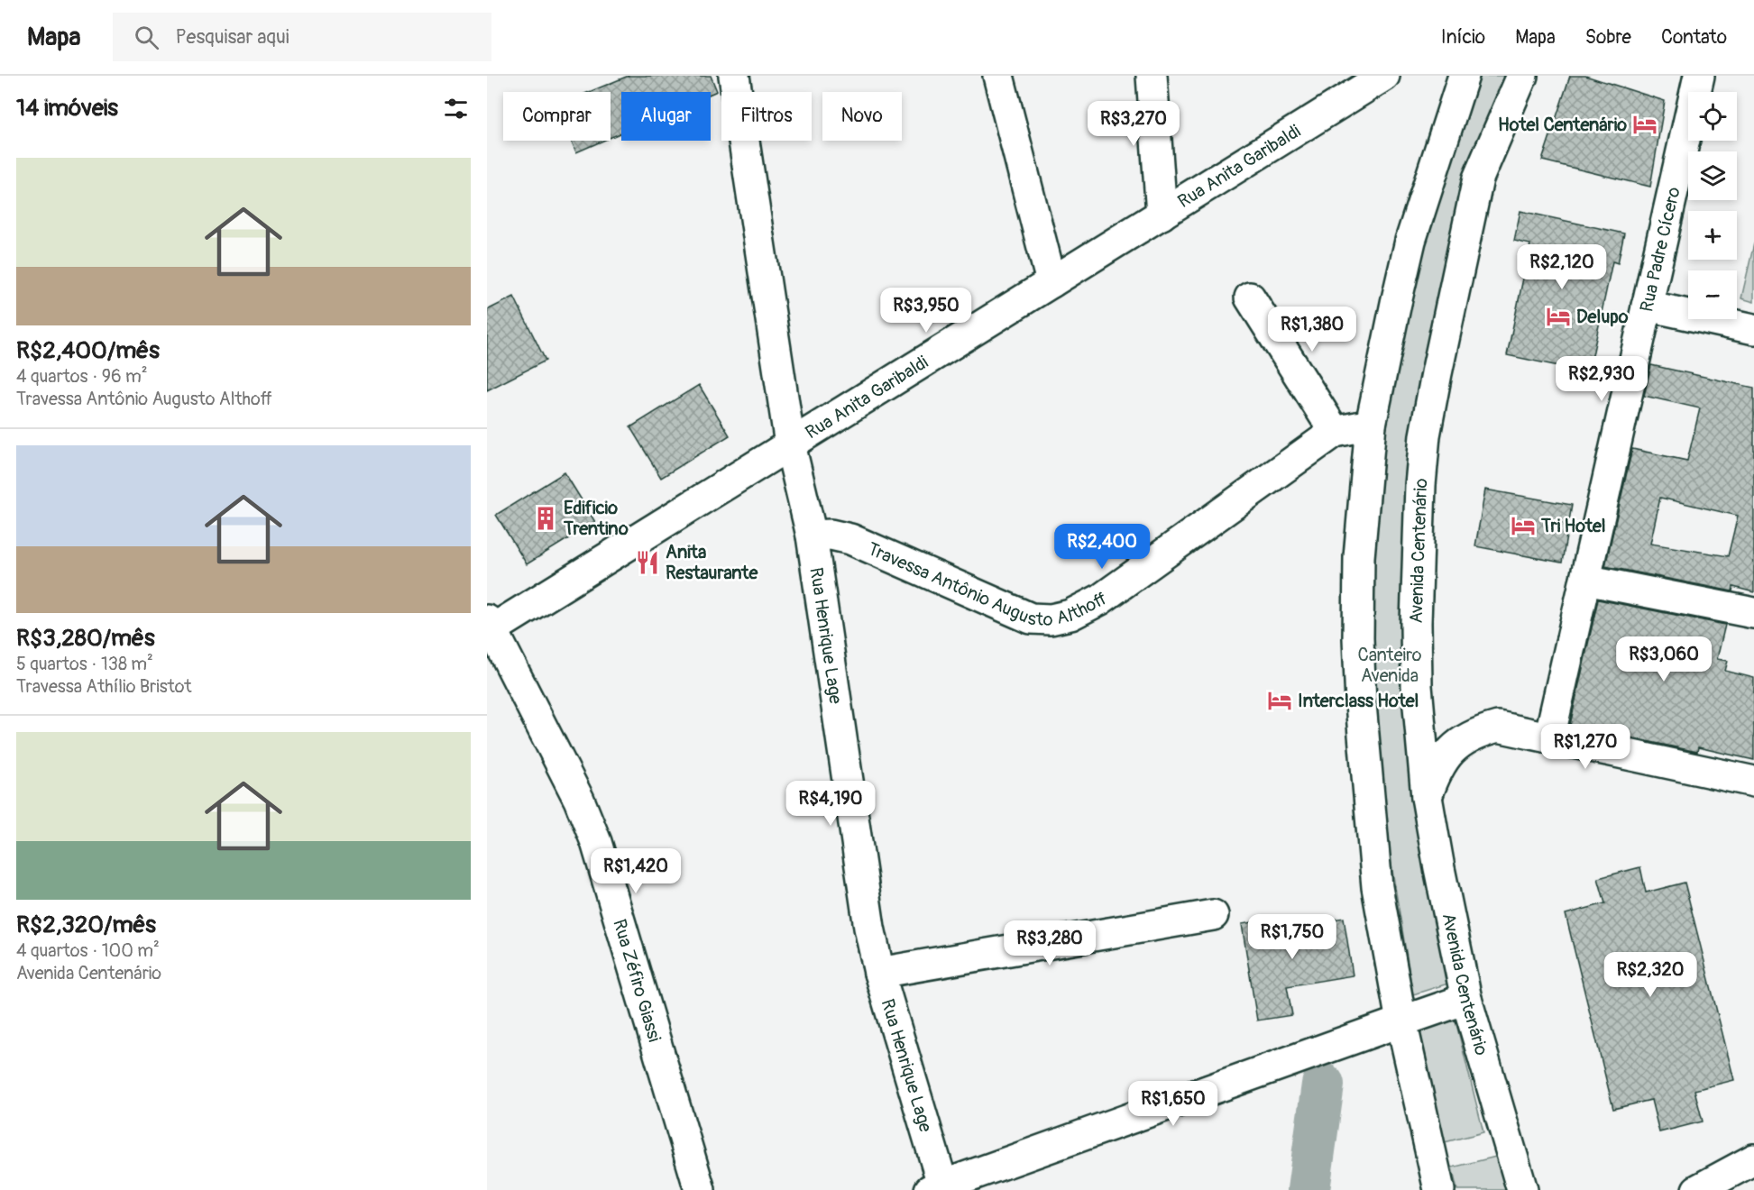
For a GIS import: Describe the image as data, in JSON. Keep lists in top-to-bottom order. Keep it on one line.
{"streets":{"street":["Rua Anita Garibaldi","Rua Padre Cícero","Avenida Centenário","Travessa Antônio Augusto Althoff","Rua Henrique Lage","Rua Zéfiro Giassi"]},"crossings":[["Rua Anita Garibaldi","Rua Henrique Lage"],["Rua Anita Garibaldi","Rua Zéfiro Giassi"],["Travessa Antônio Augusto Althoff","Rua Henrique Lage"]],"parks":["Canteiro Avenida"],"places":{"hotel":["Hotel Centenário","Delupo","Tri Hotel","Interclass Hotel"],"building":["Edificio Trentino"],"restaurant":["Anita Restaurante"]},"page":{"header":"Mapa","search":"Pesquisar aqui","nav":["Início","Mapa","Sobre","Contato"],"heading":"14 imóveis","map_buttons":["+","−"],"chip":["Comprar","Alugar","Filtros","Novo"],"price":["R$3,270","R$2,120","R$3,950","R$1,380","R$2,930","R$2,400","R$3,060","R$1,270","R$4,190","R$1,420","R$1,750","R$3,280","R$2,320","R$1,650"],"list":[{"name":"R$2,400/mês","note":"4 quartos · 96 m² · Travessa Antônio Augusto Althoff"},{"name":"R$3,280/mês","note":"5 quartos · 138 m² · Travessa Athílio Bristot"},{"name":"R$2,320/mês","note":"4 quartos · 100 m² · Avenida Centenário"}]}}
